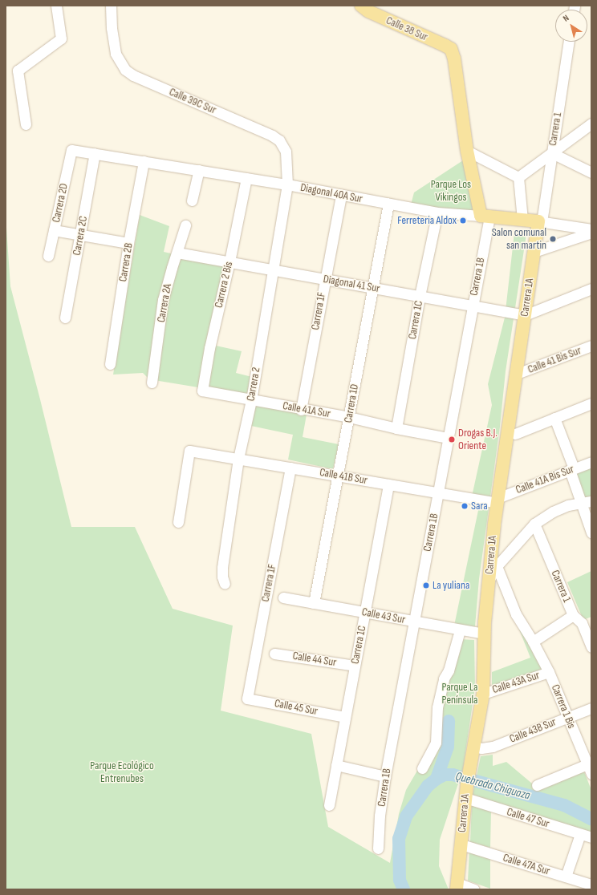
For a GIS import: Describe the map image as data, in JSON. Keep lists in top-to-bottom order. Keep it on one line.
{"streets":{"main road":["Calle 38 Sur","Diagonal 40A Sur","Carrera 1B","Carrera 1A"],"street":["Calle 39C Sur","Carrera 1","Carrera 2D","Carrera 2C","Carrera 2B","Diagonal 41 Sur","Carrera 2 Bis","Carrera 2A","Carrera 1F","Carrera 1C","Calle 41 Bis Sur","Carrera 2","Carrera 1D","Calle 41A Sur","Calle 41B Sur","Calle 41A Bis Sur","Calle 43 Sur","Calle 44 Sur","Calle 43A Sur","Carrera 1 Bis","Calle 45 Sur","Calle 43B Sur","Calle 47 Sur","Calle 47A Sur"]},"crossings":[["Calle 38 Sur","Carrera 1B"],["Calle 39C Sur","Diagonal 40A Sur"],["Calle 39C Sur","Carrera 2"],["Carrera 1","Diagonal 40A Sur"],["Carrera 1","Carrera 1A"],["Diagonal 40A Sur","Carrera 2D"],["Diagonal 40A Sur","Carrera 2C"],["Diagonal 40A Sur","Carrera 2B"],["Diagonal 40A Sur","Carrera 1B"],["Diagonal 40A Sur","Carrera 2 Bis"],["Diagonal 40A Sur","Carrera 1A"],["Diagonal 40A Sur","Carrera 1F"],["Diagonal 40A Sur","Carrera 1C"],["Diagonal 40A Sur","Carrera 2"],["Diagonal 40A Sur","Carrera 1D"],["Carrera 1B","Diagonal 41 Sur"],["Carrera 1B","Calle 41A Sur"],["Carrera 1B","Calle 41B Sur"],["Carrera 1B","Calle 43 Sur"],["Diagonal 41 Sur","Carrera 2 Bis"],["Diagonal 41 Sur","Carrera 1A"],["Diagonal 41 Sur","Carrera 2A"],["Diagonal 41 Sur","Carrera 1F"],["Diagonal 41 Sur","Carrera 1C"],["Diagonal 41 Sur","Carrera 2"],["Diagonal 41 Sur","Carrera 1D"],["Carrera 2 Bis","Calle 41A Sur"],["Carrera 1A","Calle 41 Bis Sur"],["Carrera 1A","Calle 41B Sur"],["Carrera 1A","Calle 41A Bis Sur"],["Carrera 1A","Calle 43 Sur"],["Carrera 1A","Calle 43A Sur"],["Carrera 1A","Calle 43B Sur"],["Carrera 1A","Calle 47 Sur"],["Carrera 1A","Calle 47A Sur"],["Carrera 1F","Calle 41A Sur"],["Carrera 1F","Calle 41B Sur"],["Carrera 1F","Calle 45 Sur"],["Carrera 1C","Calle 41A Sur"],["Carrera 1C","Calle 41B Sur"],["Carrera 1C","Calle 43 Sur"],["Carrera 1C","Calle 44 Sur"],["Carrera 1C","Calle 45 Sur"],["Carrera 2","Calle 41A Sur"],["Carrera 2","Calle 41B Sur"],["Carrera 1D","Calle 41A Sur"],["Carrera 1D","Calle 41B Sur"],["Carrera 1D","Calle 43 Sur"],["Calle 41B Sur","Calle 41A Bis Sur"],["Calle 43A Sur","Carrera 1 Bis"],["Carrera 1 Bis","Calle 43B Sur"]],"water":["Quebrada Chiguaza"],"parks":["Parque Los Vikingos","Parque La Península","Parque Ecológico Entrenubes"],"places":["Ferreteria Aldox","Salon comunal san martin","Drogas B.J. Oriente","Sara","La yuliana"],"north":"top left"}
